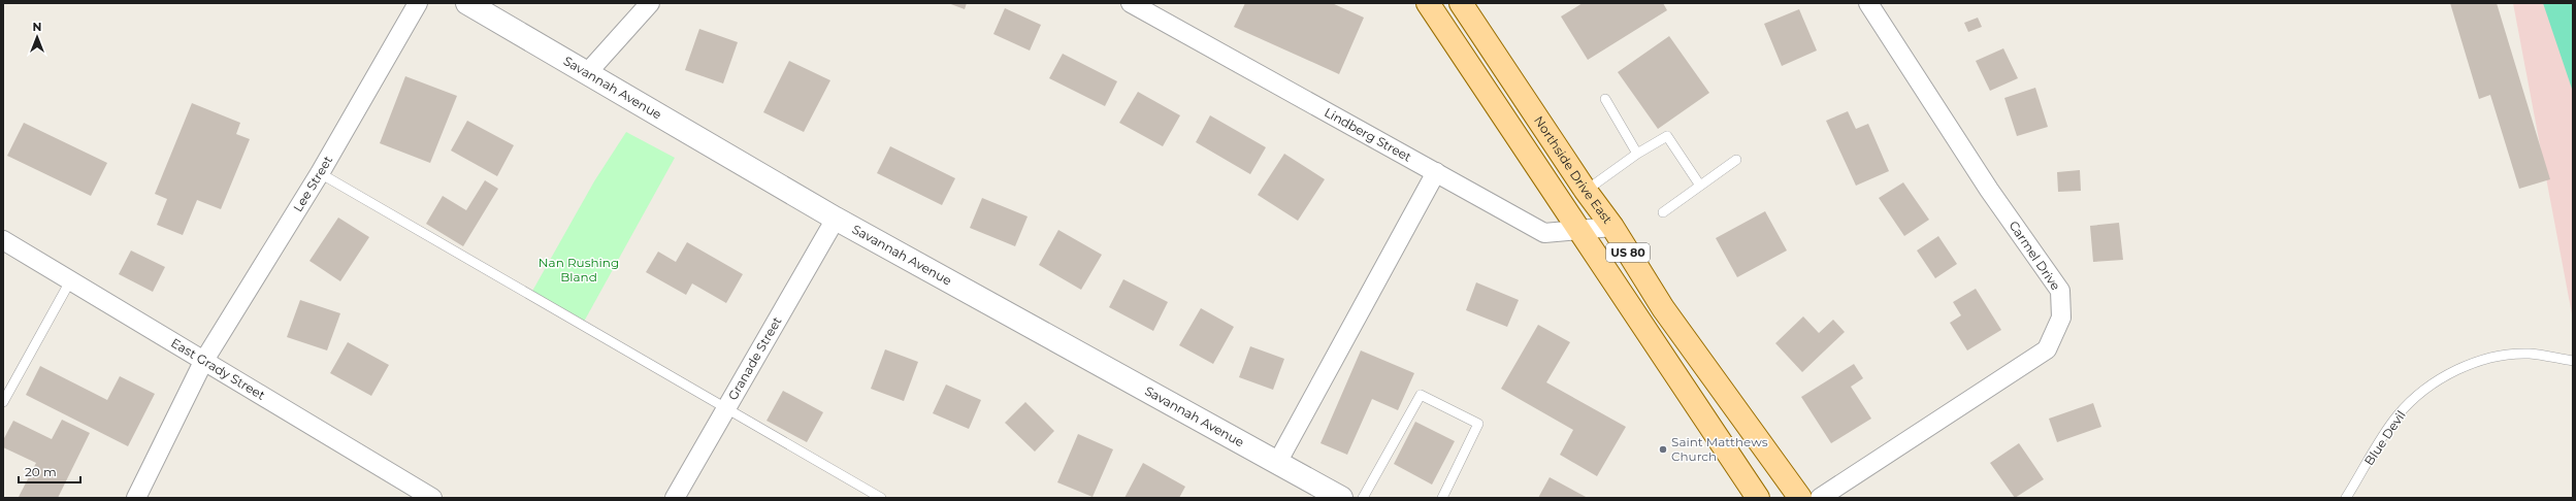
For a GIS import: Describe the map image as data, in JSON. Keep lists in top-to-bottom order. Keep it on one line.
{"streets":{"main road":["Northside Drive East","US 80"],"street":["Savannah Avenue","Lindberg Street","Lee Street","Carmel Drive","Granade Street","East Grady Street"],"lane":["Blue Devil"]},"crossings":[["Savannah Avenue","Granade Street"],["Lindberg Street","Northside Drive East"],["Lindberg Street","US 80"],["Lee Street","East Grady Street"]],"parks":["Nan Rushing Bland"],"places":["Saint Matthews Church"],"scale_bar":"20 m","north":"top"}
